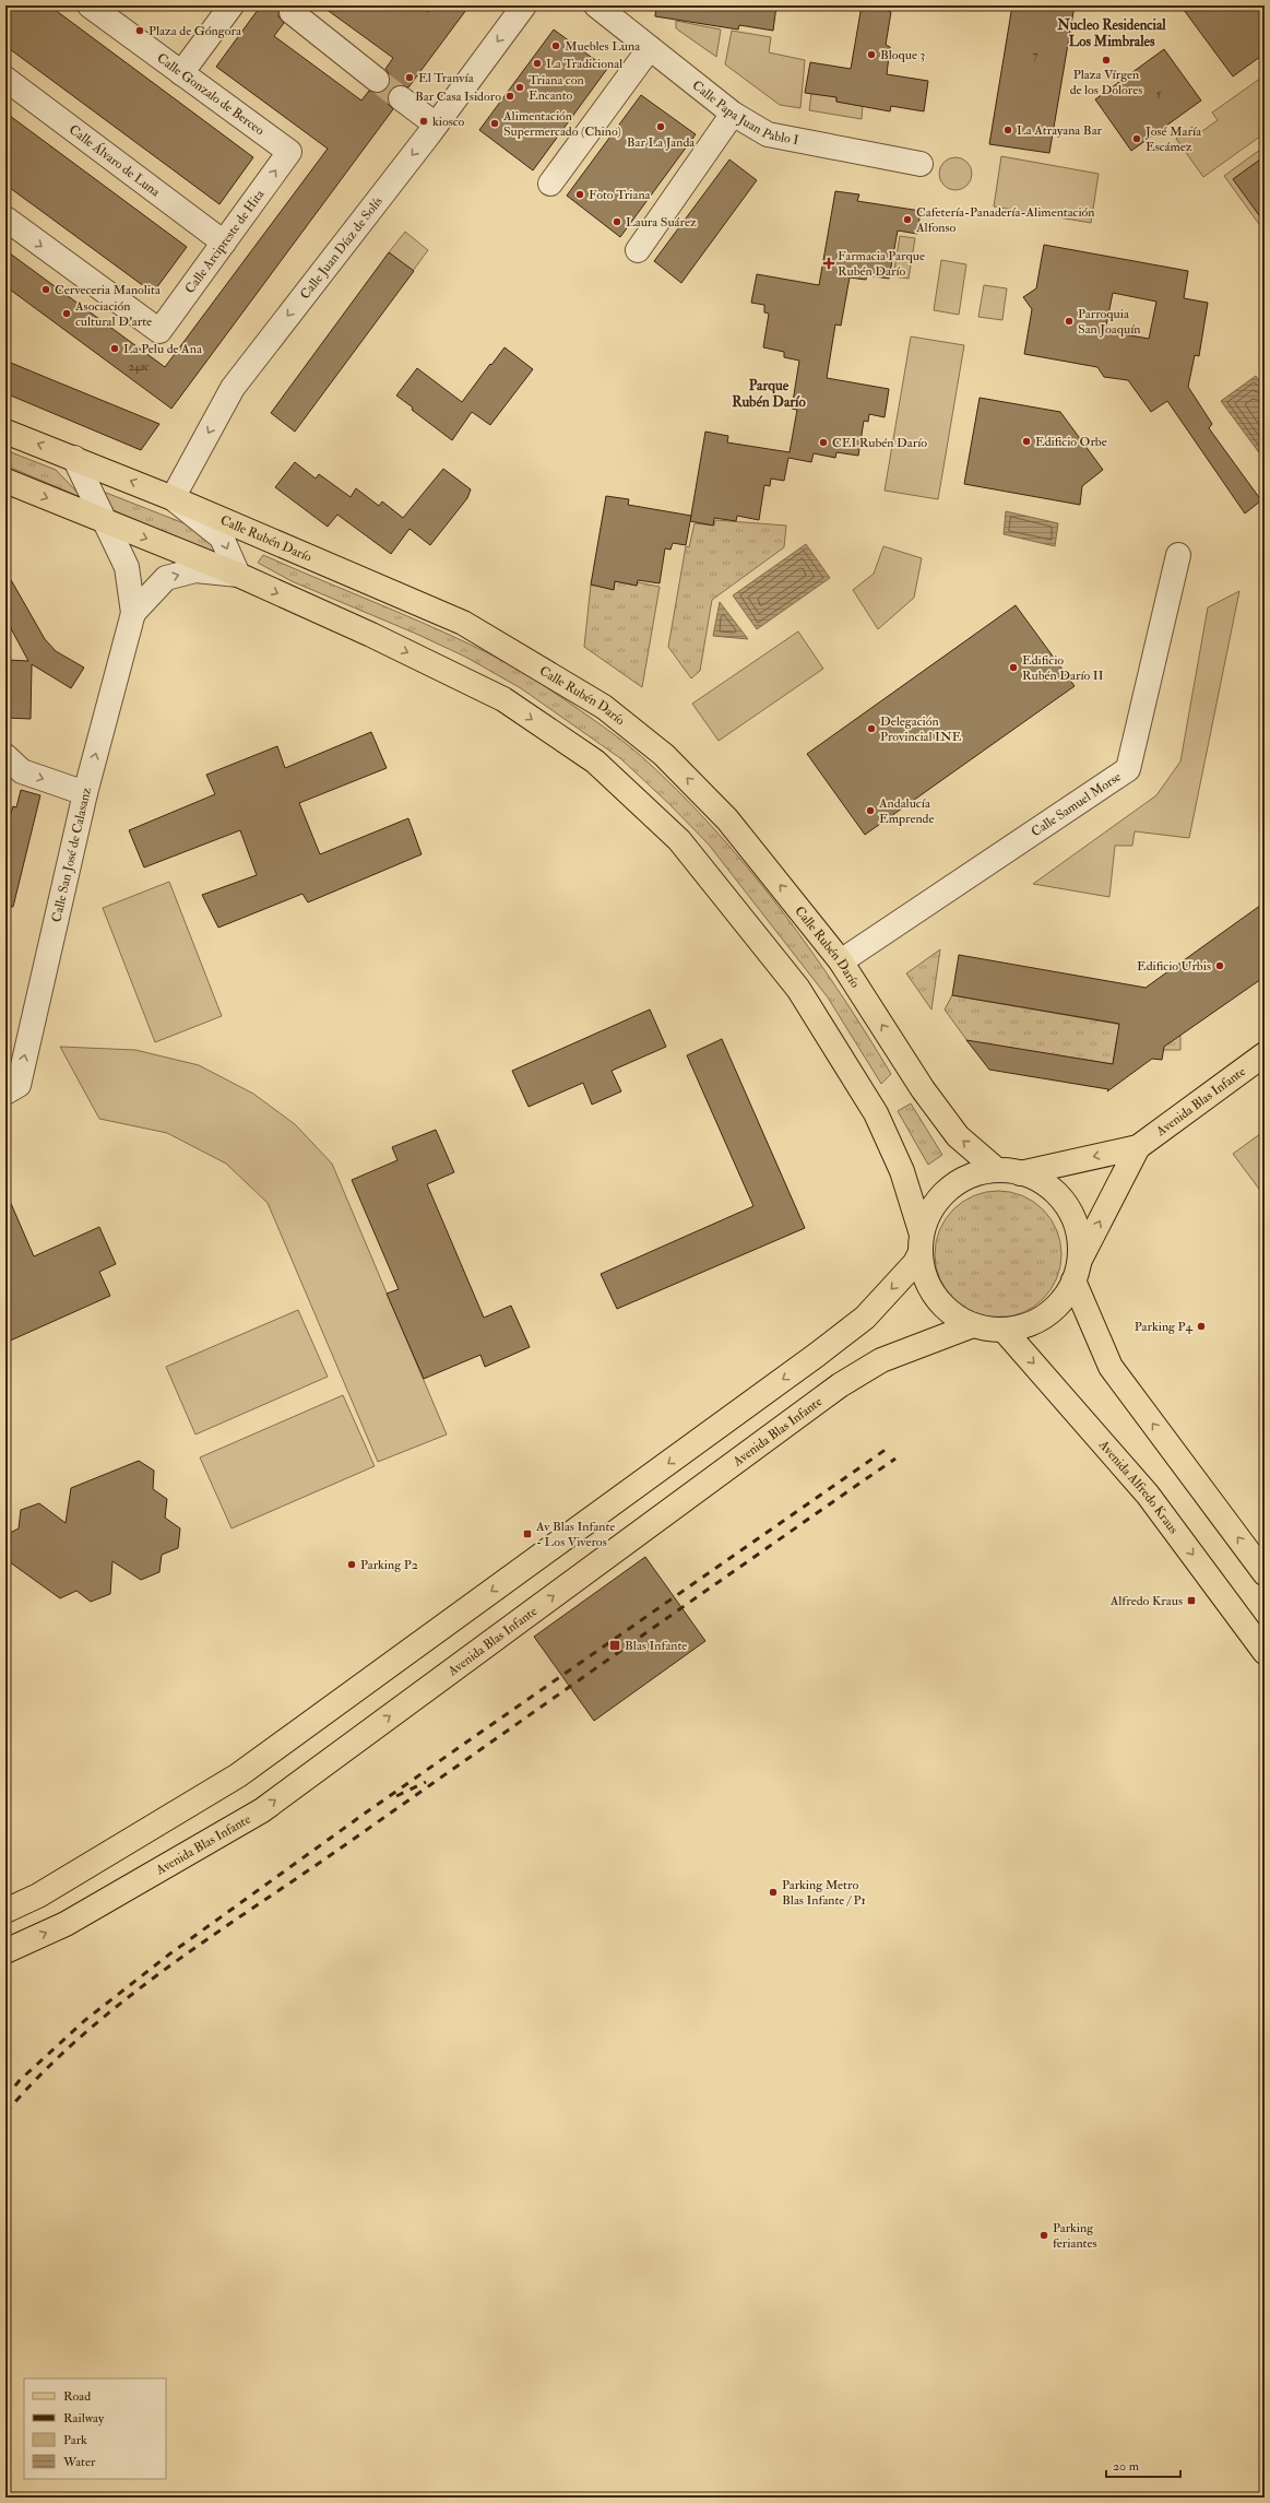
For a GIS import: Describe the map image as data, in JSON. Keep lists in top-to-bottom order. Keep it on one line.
{"streets":{"main road":["Calle Rubén Darío","Avenida Blas Infante","Avenida Alfredo Kraus"],"street":["Calle Gonzalo de Berceo","Calle Papa Juan Pablo I","Calle Álvaro de Luna","Calle Arcipreste de Hita","Calle Juan Díaz de Solís","Calle Samuel Morse","Calle San José de Calasanz"]},"crossings":[["Calle Gonzalo de Berceo","Calle Arcipreste de Hita"],["Calle Álvaro de Luna","Calle Arcipreste de Hita"],["Calle Juan Díaz de Solís","Calle Rubén Darío"],["Calle Rubén Darío","Calle Samuel Morse"]],"one_way":["Calle Juan Díaz de Solís","Calle San José de Calasanz"],"districts":["Nucleo Residencial Los Mimbrales","Parque Rubén Darío"],"places":{"other":["Plaza de Góngora","Muebles Luna","Bloque 3","Plaza Vírgen de los Dolores","La Tradicional","El Tranvía","Triana con Encanto","Bar Casa Isidoro","kiosco","Alimentación Supermercado (Chino)","Bar La Janda","La Atrayana Bar","José María Escámez","Foto Triana","Cafetería-Panadería-Alimentación Alfonso","Laura Suárez","Cerveceria Manolita","Asociación cultural D'arte","Parroquia San Joaquín","La Pelu de Ana","Edificio Orbe","CEI Rubén Darío","Edificio Rubén Darío II","Delegación Provincial INE","Andalucía Emprende","Edificio Urbis","Parking P4","Parking P2","Parking Metro Blas Infante / P1","Parking feriantes"],"health":["Farmacia Parque Rubén Darío"],"transit":["Av Blas Infante - Los Viveros","Alfredo Kraus","Blas Infante"]},"house_numbers":["7","5","24ac"],"legend":["Road","Railway","Park","Water"],"scale_bar":"20 m"}
